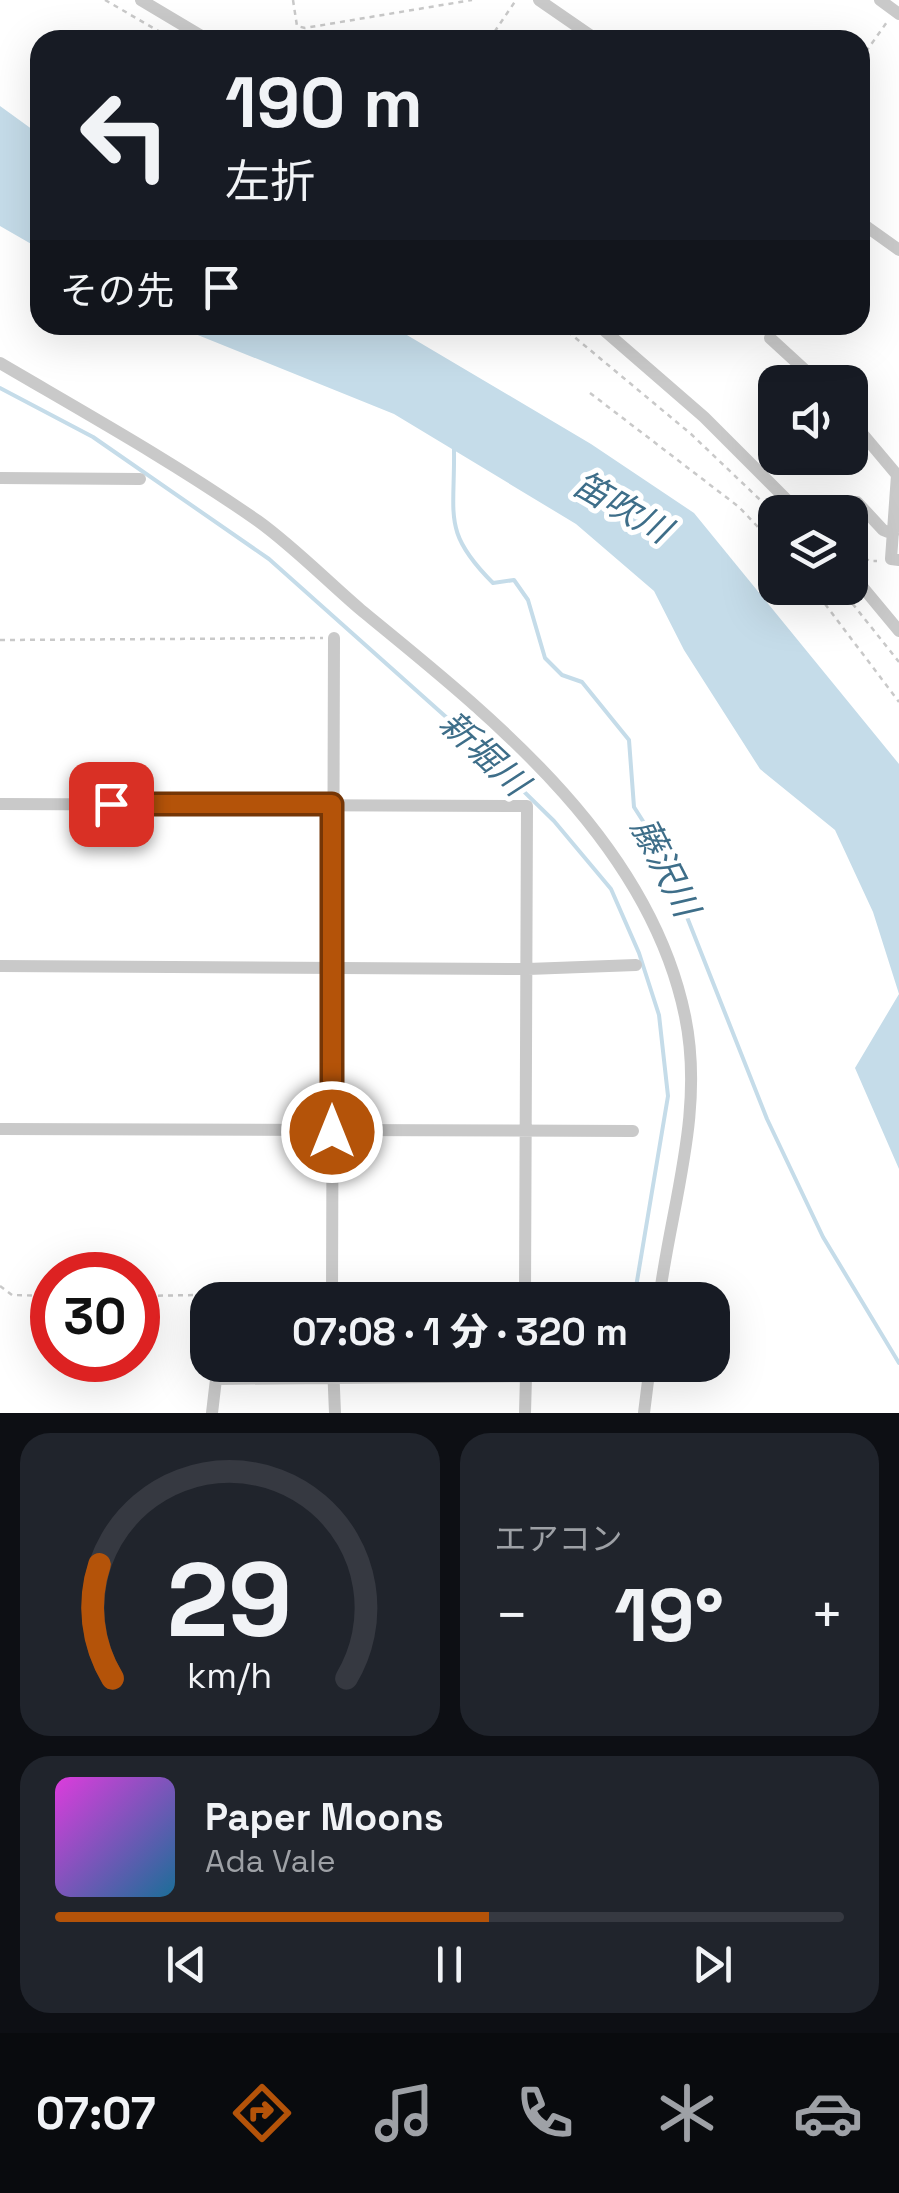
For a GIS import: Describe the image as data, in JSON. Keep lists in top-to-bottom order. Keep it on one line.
{"water":["笛吹川","新堀川","藤沢川"],"page":{"turn":["190 m","左折"],"then":"その先","limit":"30","trip":"07:08 · 1 分 · 320 m","tile":"エアコン","heat":["−","19°","+"],"song":["Paper Moons","Ada Vale"],"tabs":"07:07","gauge":["29","km/h"]}}
